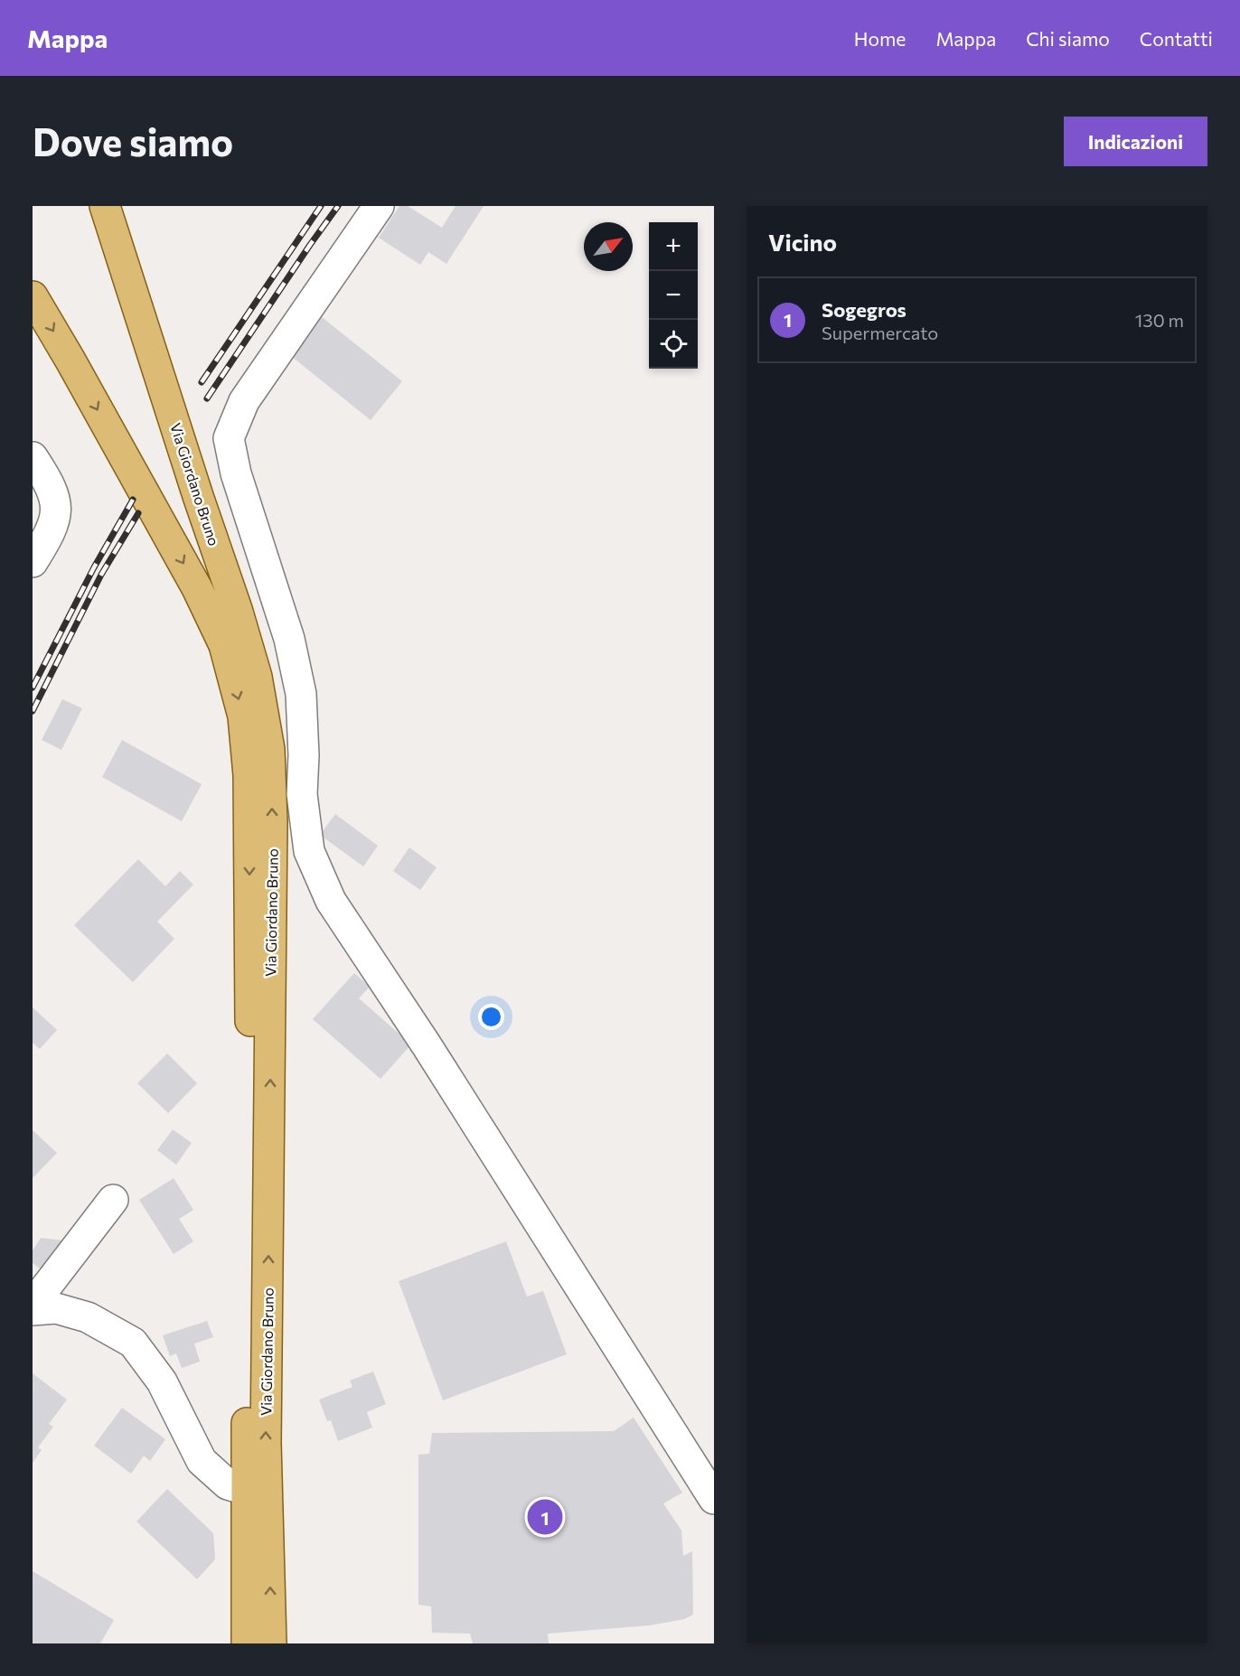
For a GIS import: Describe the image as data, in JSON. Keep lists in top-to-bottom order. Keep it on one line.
{"streets":{"main road":["Via Giordano Bruno"]},"north":"top right","page":{"header":"Mappa","nav":["Home","Mappa","Chi siamo","Contatti"],"buttons":"Indicazioni","title":"Dove siamo","heading":"Vicino","map_buttons":["+","−"],"list":[{"mark":"1","name":"Sogegros","note":"Supermercato","value":"130 m"}],"pins":"1"}}
